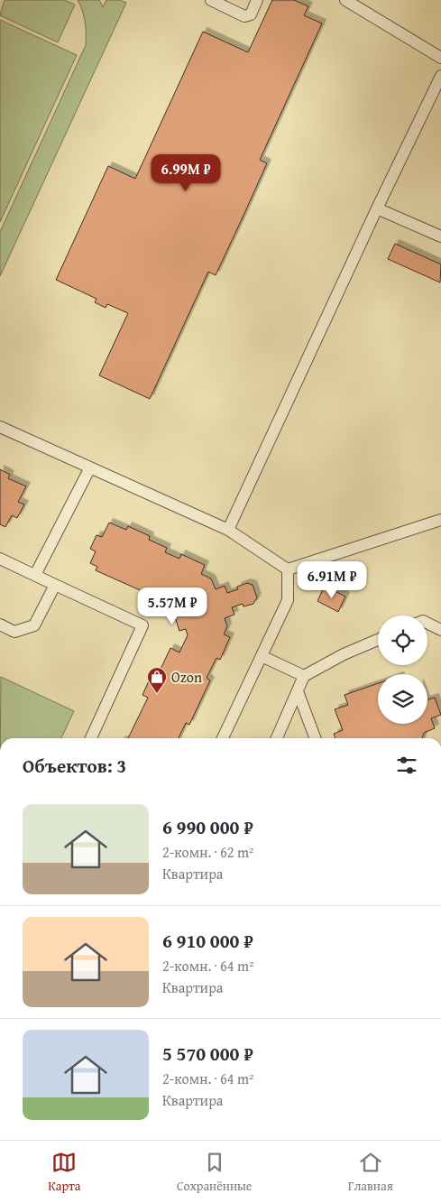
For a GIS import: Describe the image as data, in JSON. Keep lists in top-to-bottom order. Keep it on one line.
{"places":{"shop":["Ozon"]},"page":{"price":["6.99M ₽","6.91M ₽","5.57M ₽"],"heading":"Объектов: 3","list":[{"name":"6 990 000 ₽","note":"2-комн. · 62 m² · Квартира"},{"name":"6 910 000 ₽","note":"2-комн. · 64 m² · Квартира"},{"name":"5 570 000 ₽","note":"2-комн. · 64 m² · Квартира"}],"tabs":["Карта","Сохранённые","Главная"]}}
